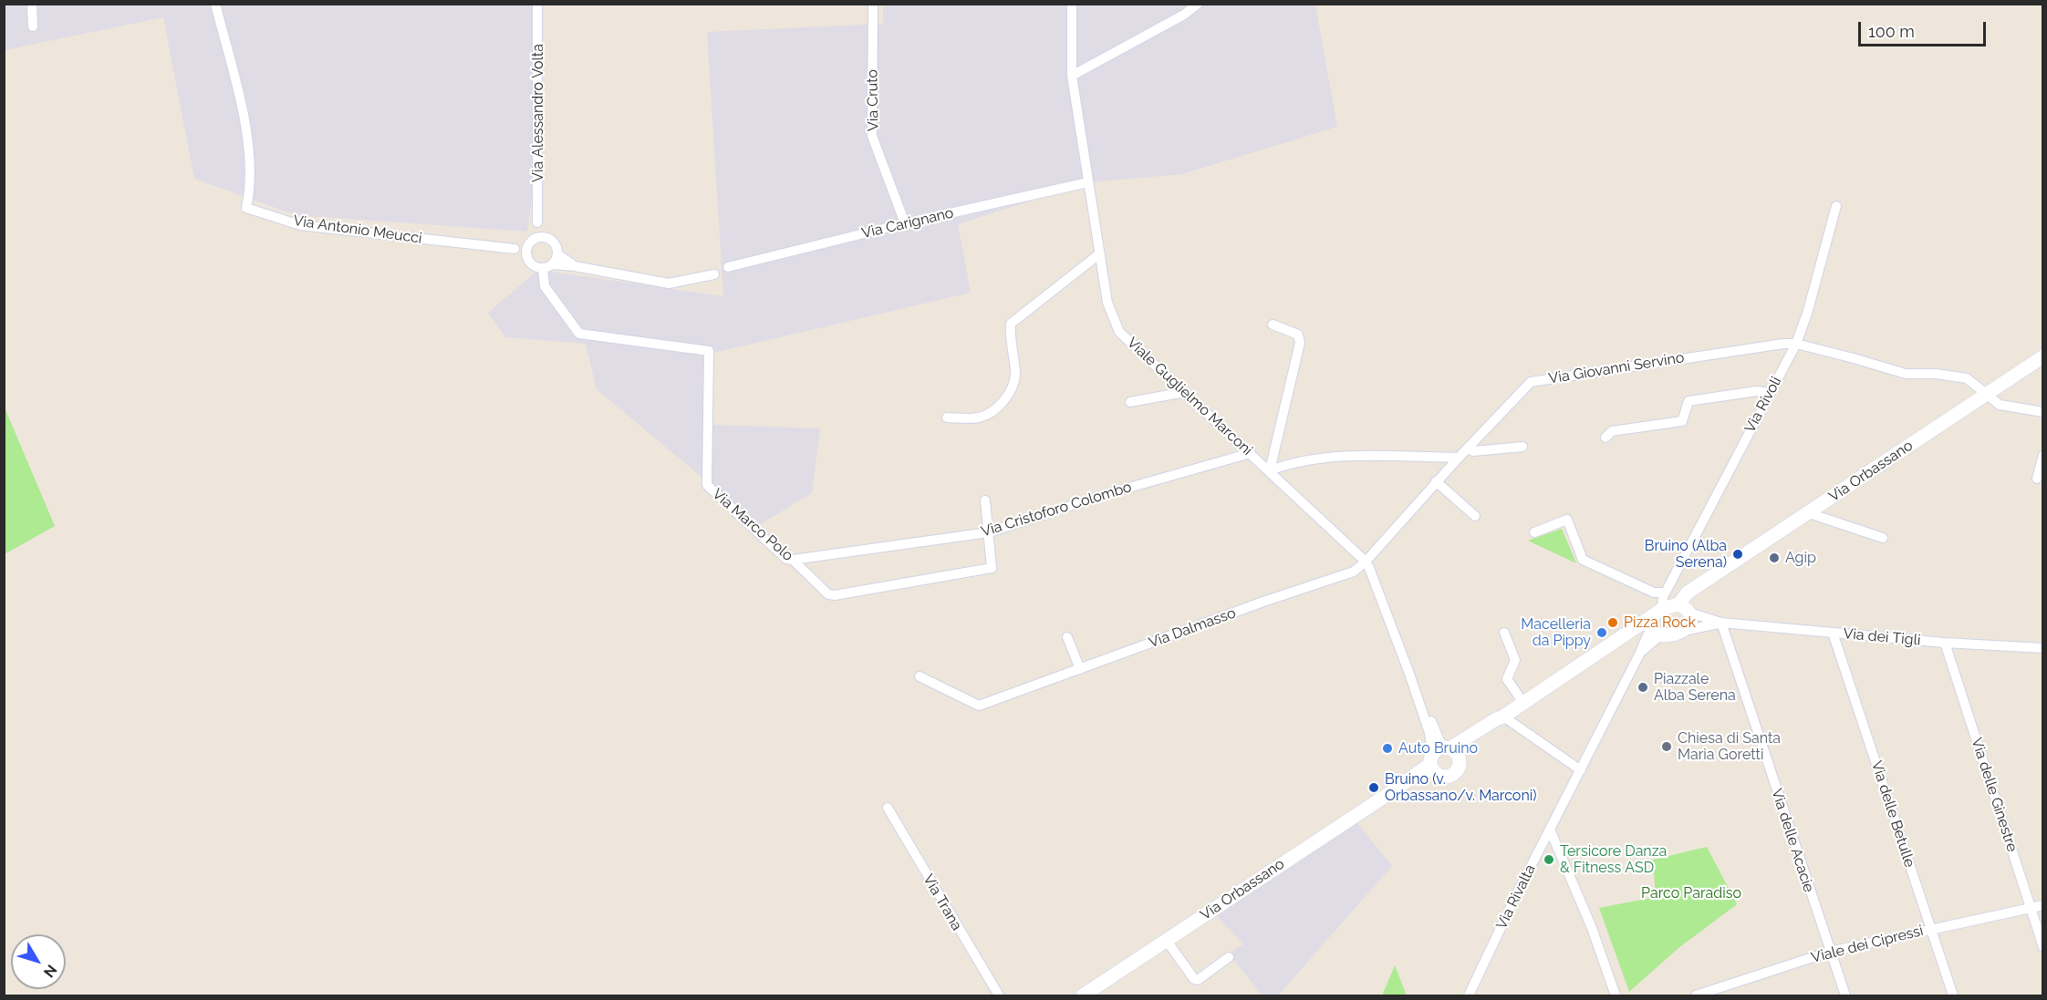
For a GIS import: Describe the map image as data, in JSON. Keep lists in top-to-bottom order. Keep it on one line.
{"streets":{"main road":["Via Orbassano"],"street":["Via Cruto","Via Alessandro Volta","Via Carignano","Via Antonio Meucci","Via Giovanni Servino","Viale Guglielmo Marconi","Via Rivoli","Via Cristoforo Colombo","Via Marco Polo","Via Dalmasso","Via dei Tigli","Via delle Ginestre","Via delle Betulle","Via delle Acacie","Via Rivalta","Via Trana","Viale dei Cipressi"]},"crossings":[["Via Cruto","Via Carignano"],["Via Alessandro Volta","Via Marco Polo"],["Via Carignano","Viale Guglielmo Marconi"],["Via Giovanni Servino","Via Rivoli"],["Via Giovanni Servino","Via Orbassano"],["Via Giovanni Servino","Via Dalmasso"],["Viale Guglielmo Marconi","Via Orbassano"],["Viale Guglielmo Marconi","Via Cristoforo Colombo"],["Viale Guglielmo Marconi","Via Dalmasso"],["Via Rivoli","Via Orbassano"],["Via Rivoli","Via Rivalta"],["Via Orbassano","Via dei Tigli"],["Via Orbassano","Via Rivalta"],["Via Cristoforo Colombo","Via Marco Polo"],["Via dei Tigli","Via delle Ginestre"],["Via dei Tigli","Via delle Betulle"],["Via dei Tigli","Via delle Acacie"],["Via delle Ginestre","Viale dei Cipressi"],["Via delle Betulle","Viale dei Cipressi"],["Via delle Acacie","Viale dei Cipressi"]],"parks":["Parco Paradiso"],"places":["Bruino (Alba Serena)","Agip","Pizza Rock","Macelleria da Pippy","Piazzale Alba Serena","Chiesa di Santa Maria Goretti","Auto Bruino","Bruino (v. Orbassano/v. Marconi)","Tersicore Danza & Fitness ASD"],"scale_bar":"100 m","north":"bottom right"}
